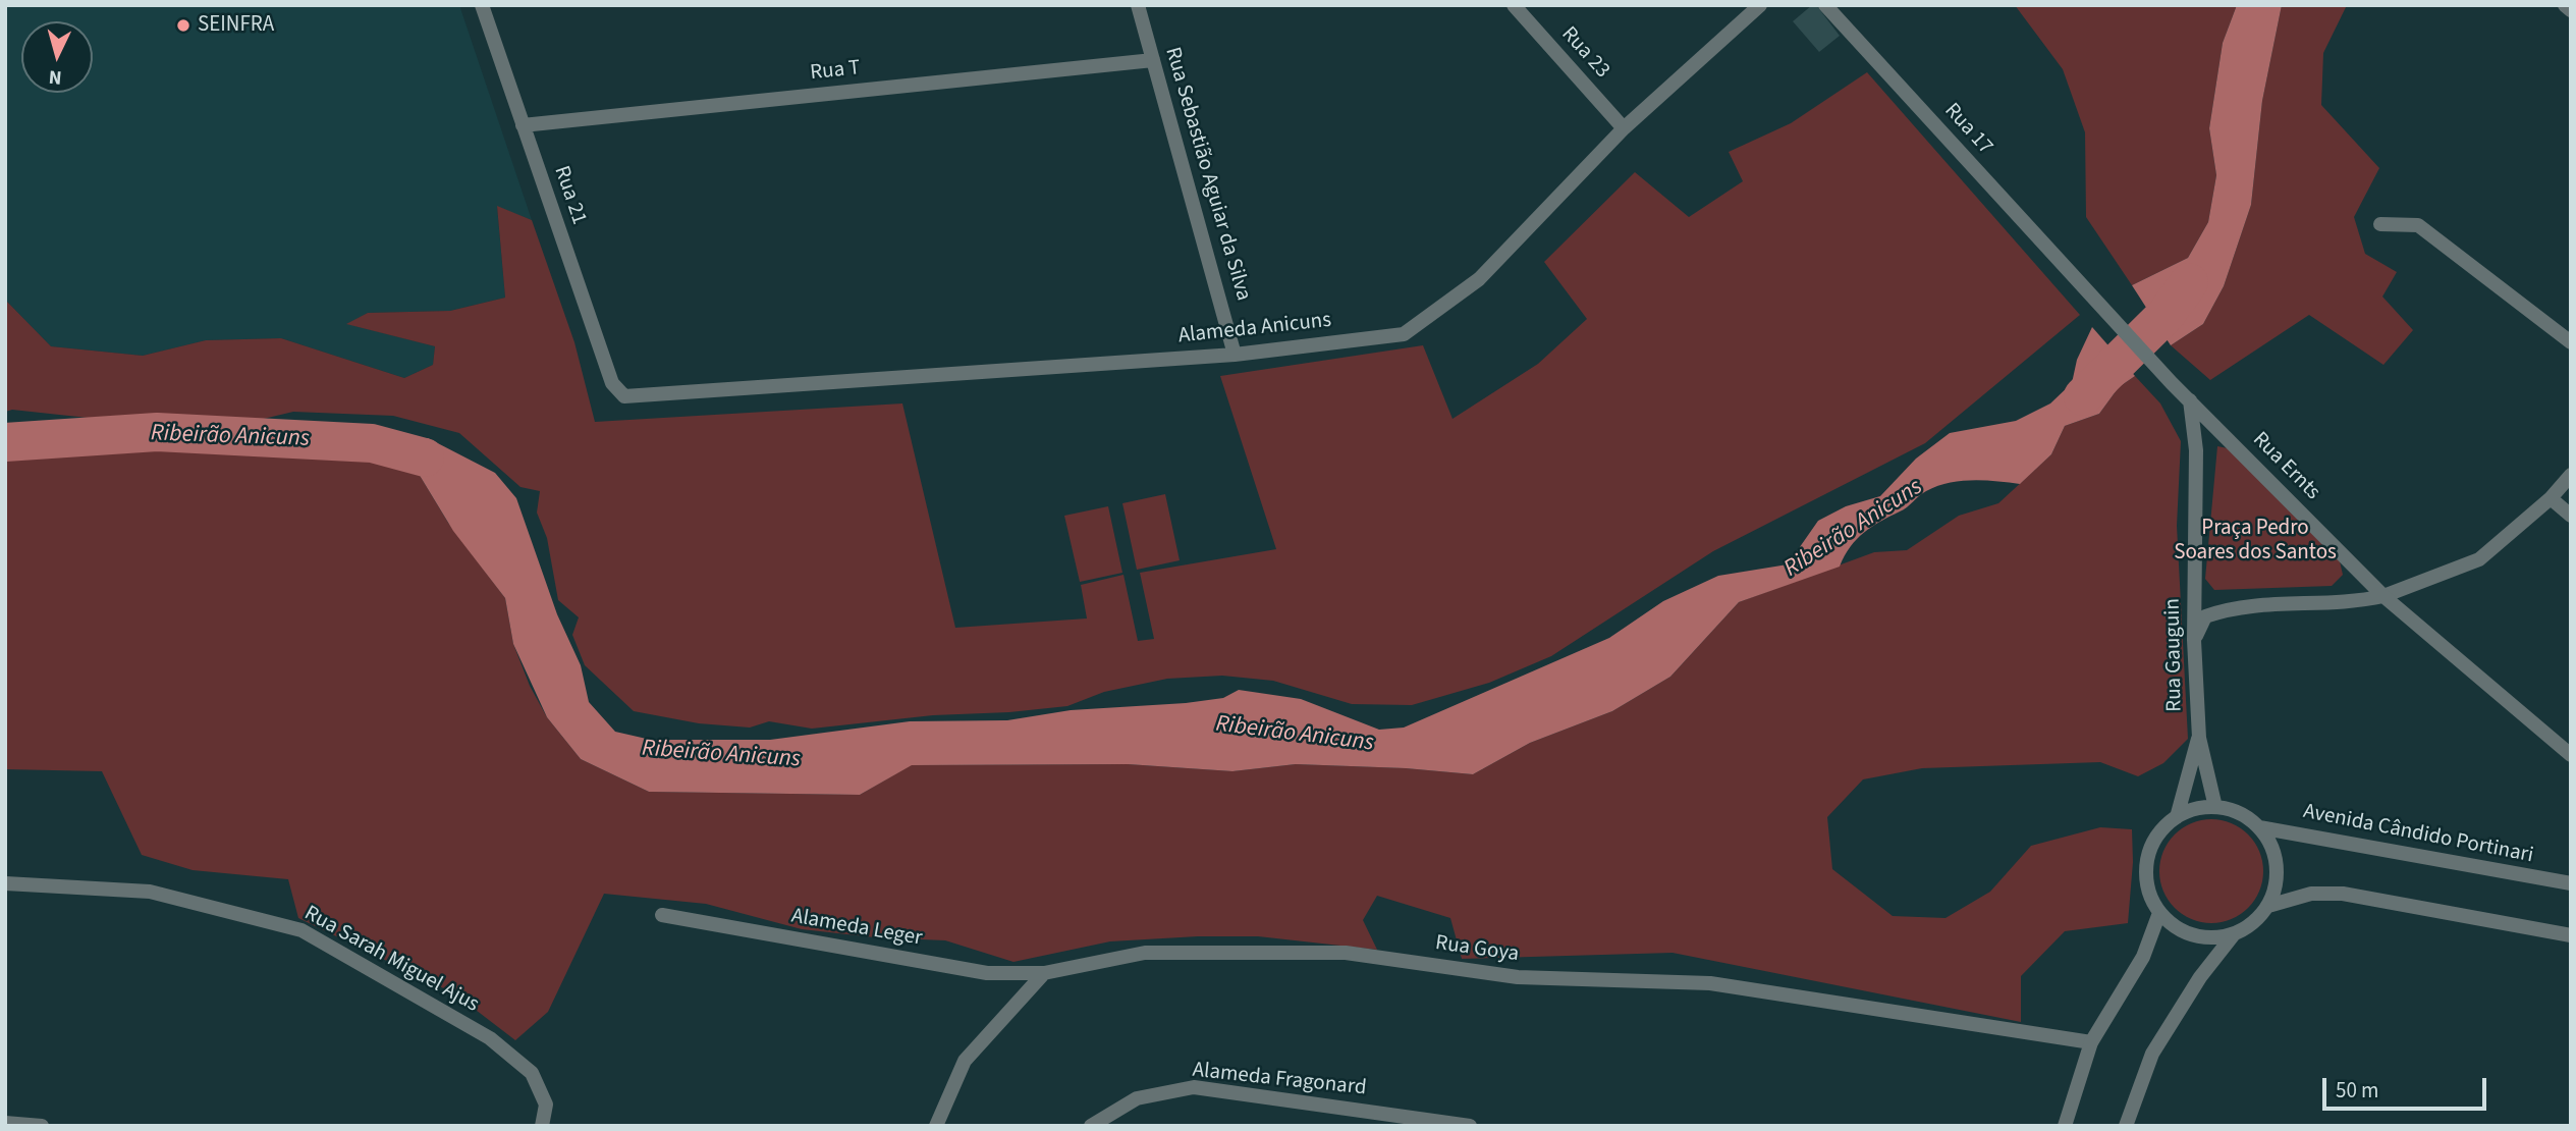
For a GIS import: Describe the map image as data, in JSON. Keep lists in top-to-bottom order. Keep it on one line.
{"streets":{"street":["Rua 23","Rua T","Rua 17","Rua Sebastião Aguiar da Silva","Rua 21","Alameda Anicuns","Rua Ernts","Rua Gauguin","Avenida Cândido Portinari","Alameda Leger","Rua Goya","Rua Sarah Miguel Ajus","Alameda Fragonard"]},"crossings":[["Rua 23","Alameda Anicuns"],["Rua T","Rua Sebastião Aguiar da Silva"],["Rua T","Rua 21"],["Rua 17","Rua Ernts"],["Rua Sebastião Aguiar da Silva","Alameda Anicuns"],["Rua 21","Alameda Anicuns"],["Rua Ernts","Rua Gauguin"],["Rua Gauguin","Avenida Cândido Portinari"],["Alameda Leger","Rua Goya"]],"water":["Ribeirão Anicuns"],"parks":["Praça Pedro Soares dos Santos"],"places":["SEINFRA"],"scale_bar":"50 m","north":"bottom"}
